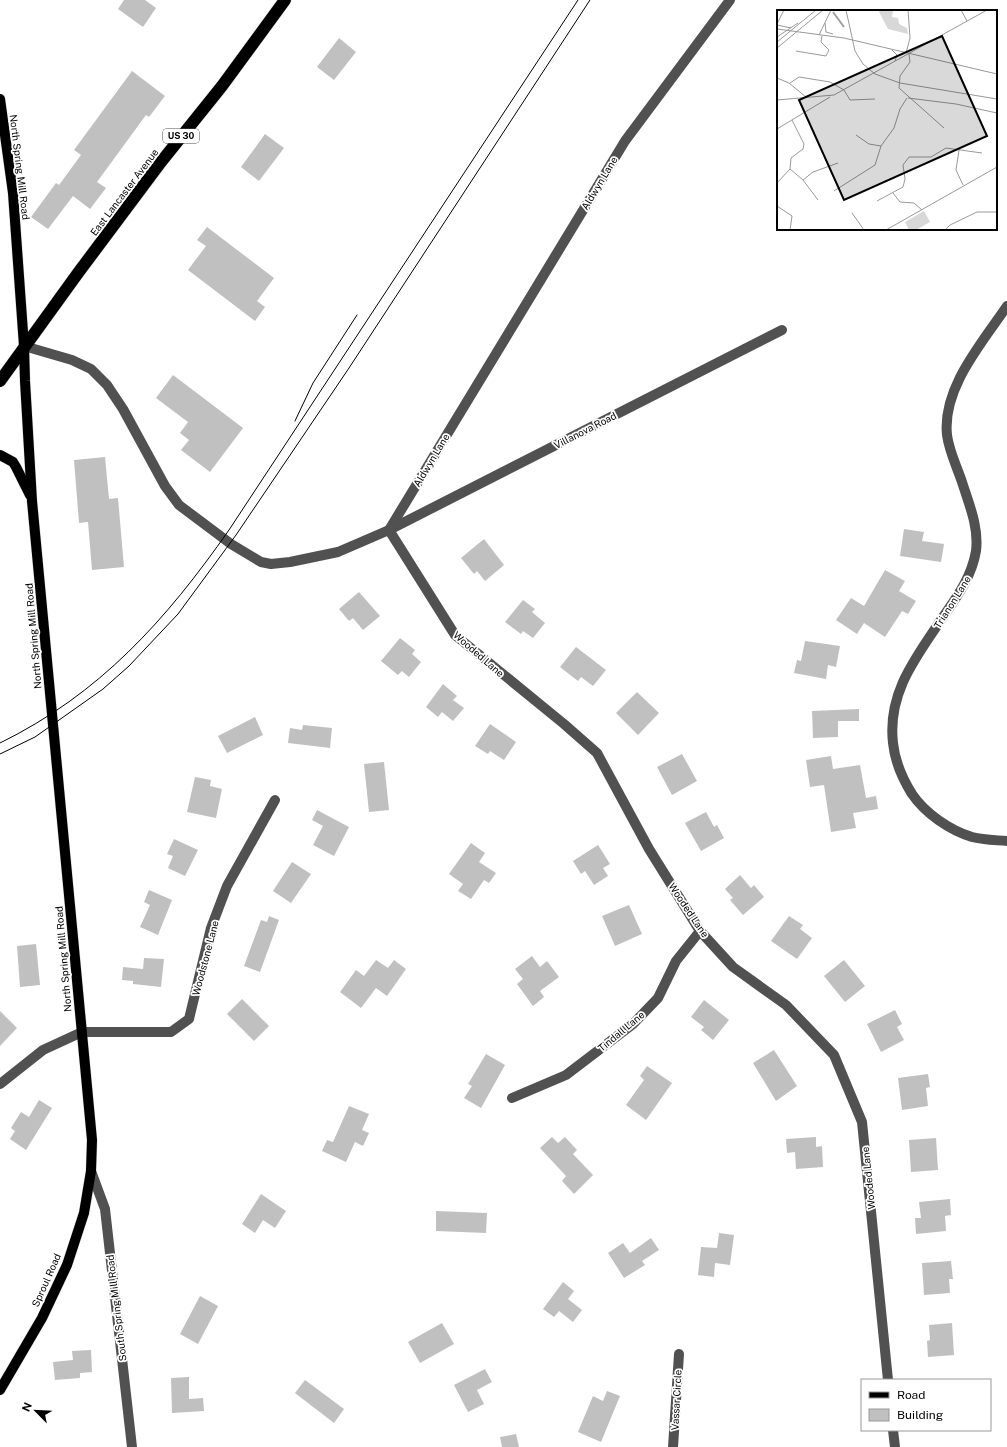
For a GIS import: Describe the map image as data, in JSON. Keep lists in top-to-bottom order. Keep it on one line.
{"streets":{"highway":["US 30","East Lancaster Avenue"],"main road":["North Spring Mill Road","Sproul Road"],"street":["Aldwyn Lane","Villanova Road","Trianon Lane","Wooded Lane","Woodstone Lane","Tindall Lane","South Spring Mill Road","Vassar Circle"]},"crossings":[["North Spring Mill Road","East Lancaster Avenue"],["North Spring Mill Road","Woodstone Lane"],["North Spring Mill Road","Sproul Road"],["North Spring Mill Road","South Spring Mill Road"],["Aldwyn Lane","Villanova Road"],["Aldwyn Lane","Wooded Lane"],["Villanova Road","Wooded Lane"],["Wooded Lane","Tindall Lane"],["Sproul Road","South Spring Mill Road"]],"legend":["Road","Building"],"north":"top left"}
